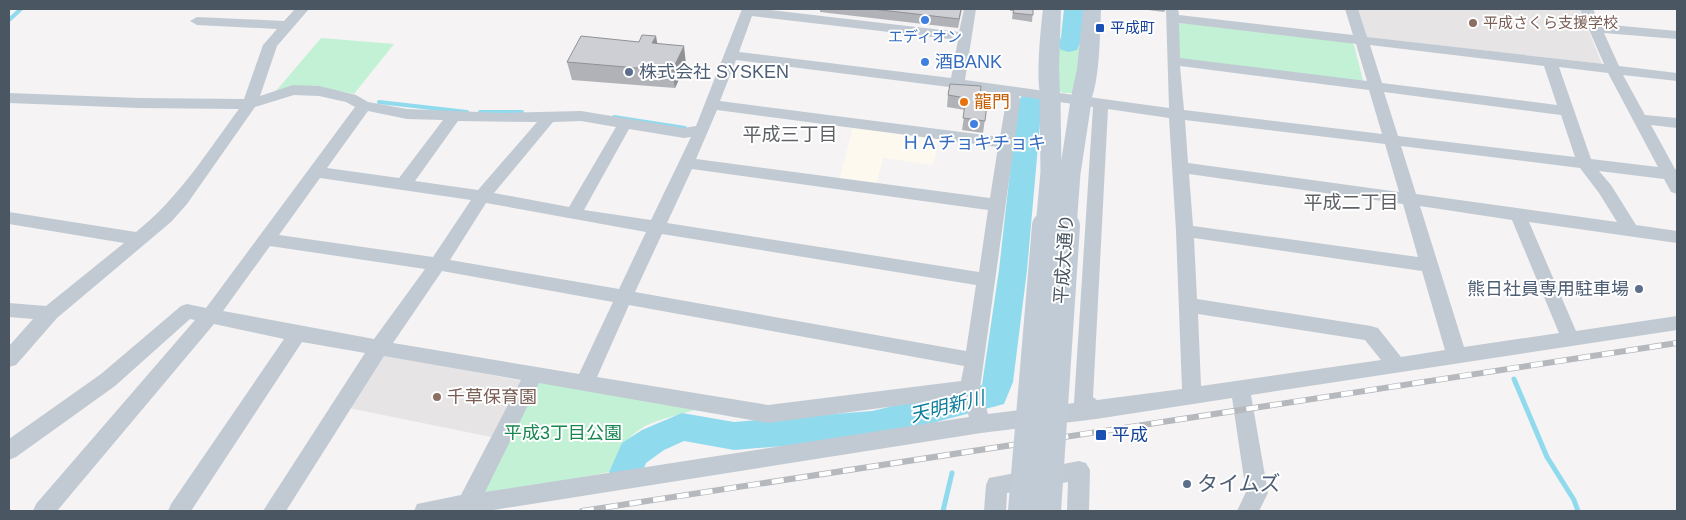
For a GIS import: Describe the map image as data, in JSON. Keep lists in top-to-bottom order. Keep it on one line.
{"streets":{"street":["平成大通り"]},"districts":["平成三丁目","平成二丁目"],"water":["天明新川"],"parks":["平成3丁目公園"],"places":{"other":["エディオン","平成さくら支援学校","酒BANK","株式会社 SYSKEN","龍門","ＨＡチョキチョキ","熊日社員専用駐車場","千草保育園","タイムズ"],"transit":["平成町","平成"]}}
